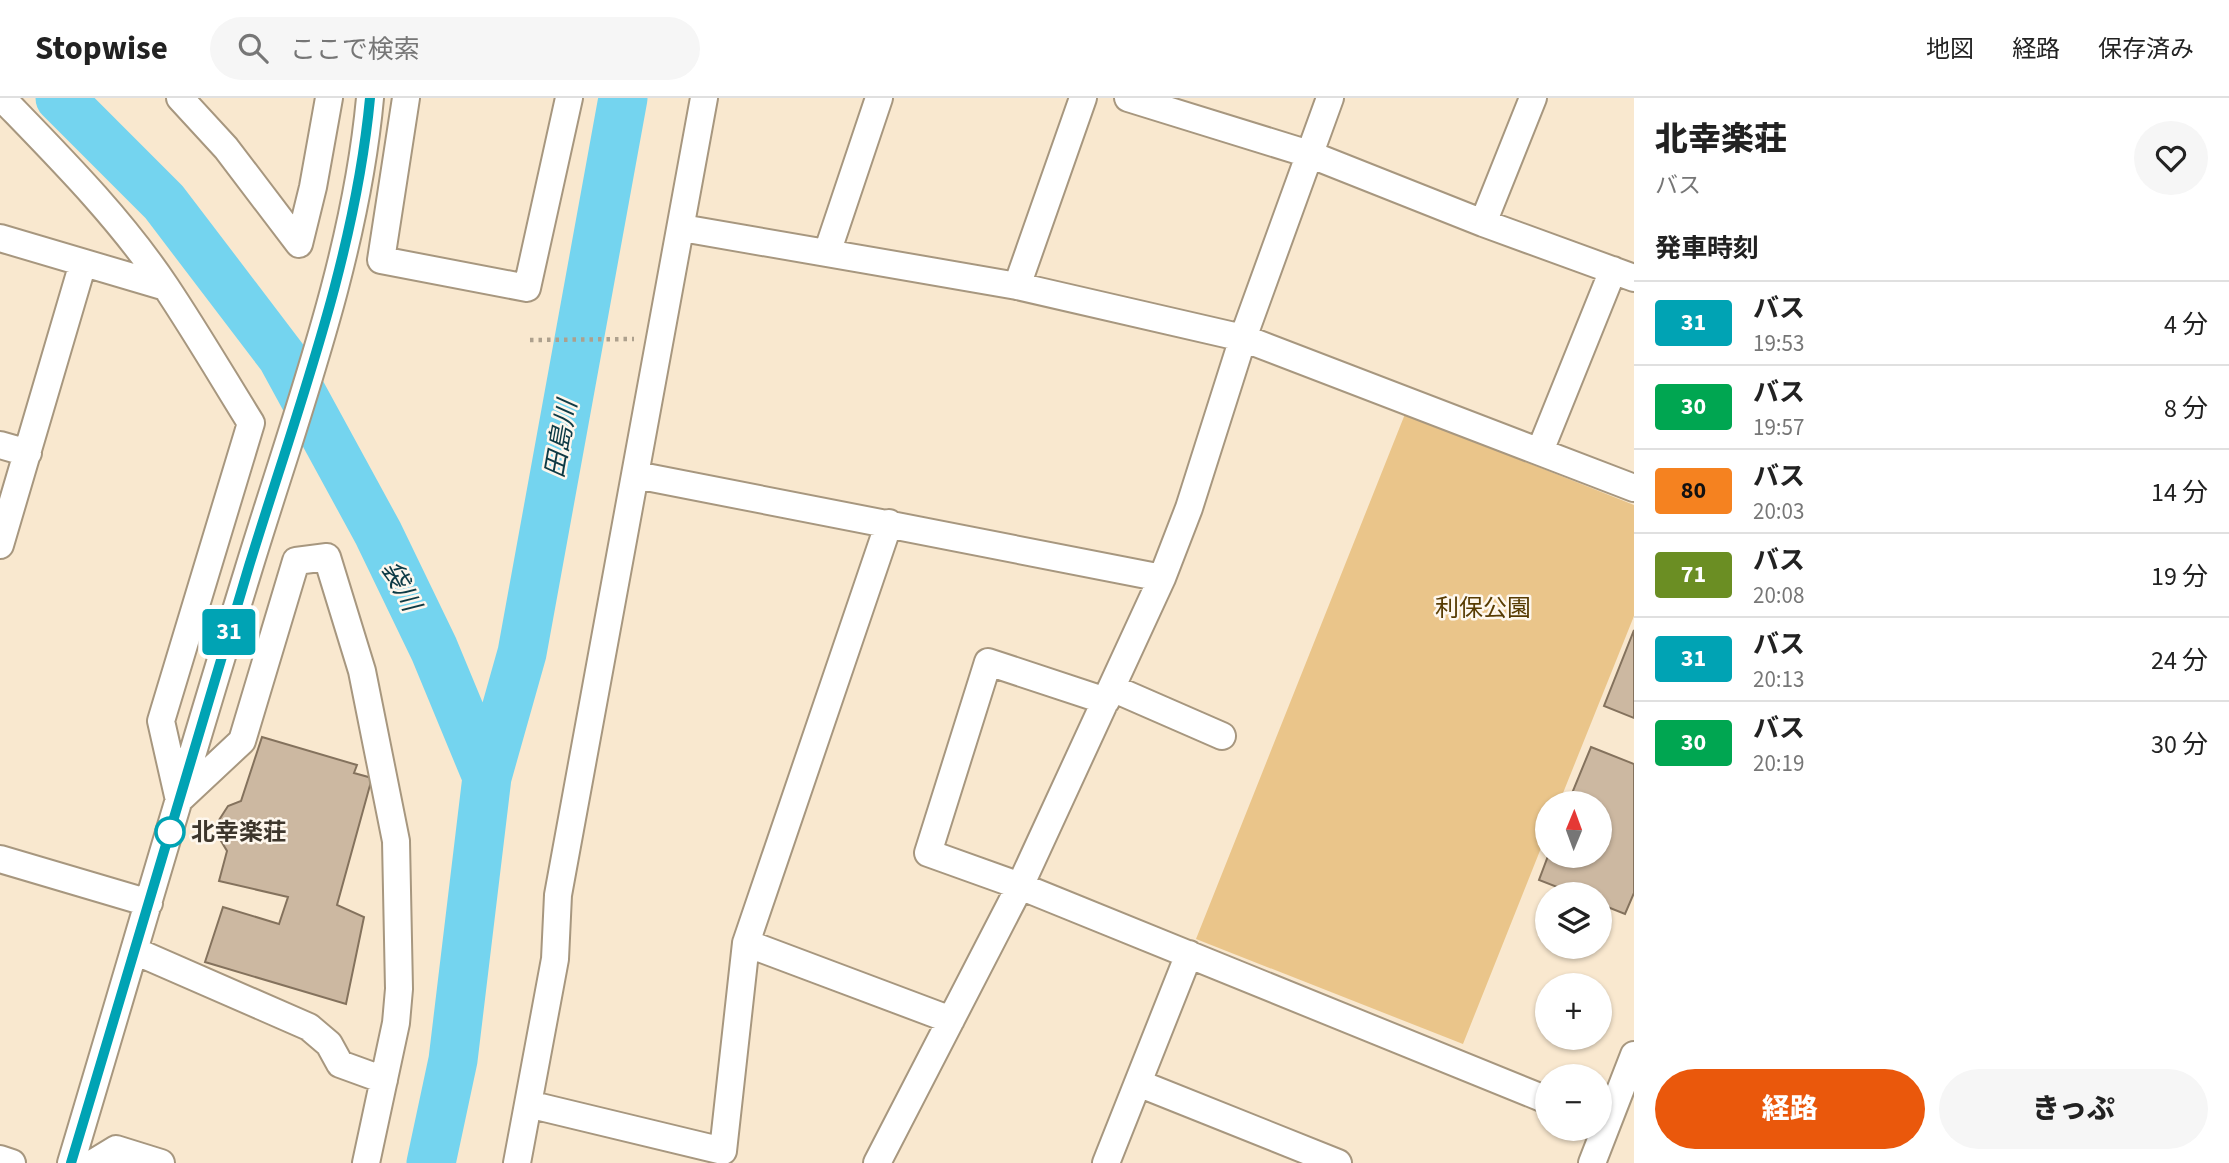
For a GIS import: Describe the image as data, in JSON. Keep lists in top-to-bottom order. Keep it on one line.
{"water":["田島川","袋川"],"parks":["利保公園"],"places":["北幸楽荘"],"lines":["bus line 31"],"north":"top","page":{"header":"Stopwise","search":"ここで検索","nav":["地図","経路","保存済み"],"on_map":"31","heading":[["北幸楽荘","バス"],"発車時刻"],"list":[{"mark":"31","name":"バス","note":"19:53","value":"4 分"},{"mark":"30","name":"バス","note":"19:57","value":"8 分"},{"mark":"80","name":"バス","note":"20:03","value":"14 分"},{"mark":"71","name":"バス","note":"20:08","value":"19 分"},{"mark":"31","name":"バス","note":"20:13","value":"24 分"},{"mark":"30","name":"バス","note":"20:19","value":"30 分"}],"map_buttons":["+","−"],"buttons":["経路","きっぷ"]}}
